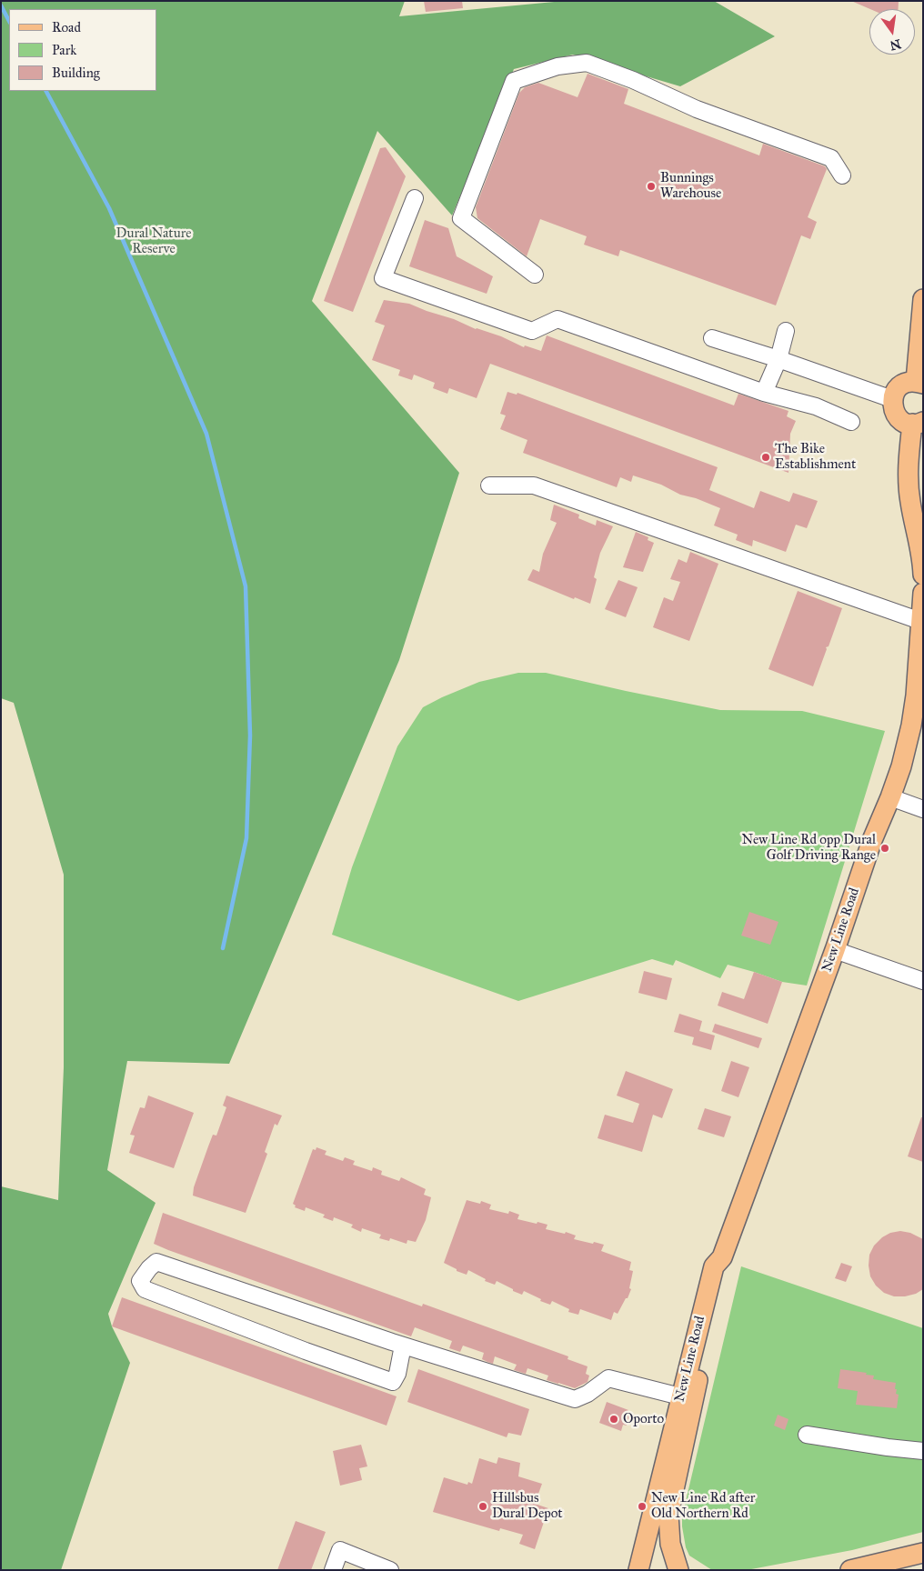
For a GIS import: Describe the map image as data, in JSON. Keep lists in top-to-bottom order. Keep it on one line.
{"streets":{"main road":["New Line Road"]},"parks":["Dural Nature Reserve"],"places":["Bunnings Warehouse","The Bike Establishment","New Line Rd opp Dural Golf Driving Range","Oporto","Hillsbus Dural Depot","New Line Rd after Old Northern Rd"],"legend":["Road","Park","Building"],"north":"bottom"}
